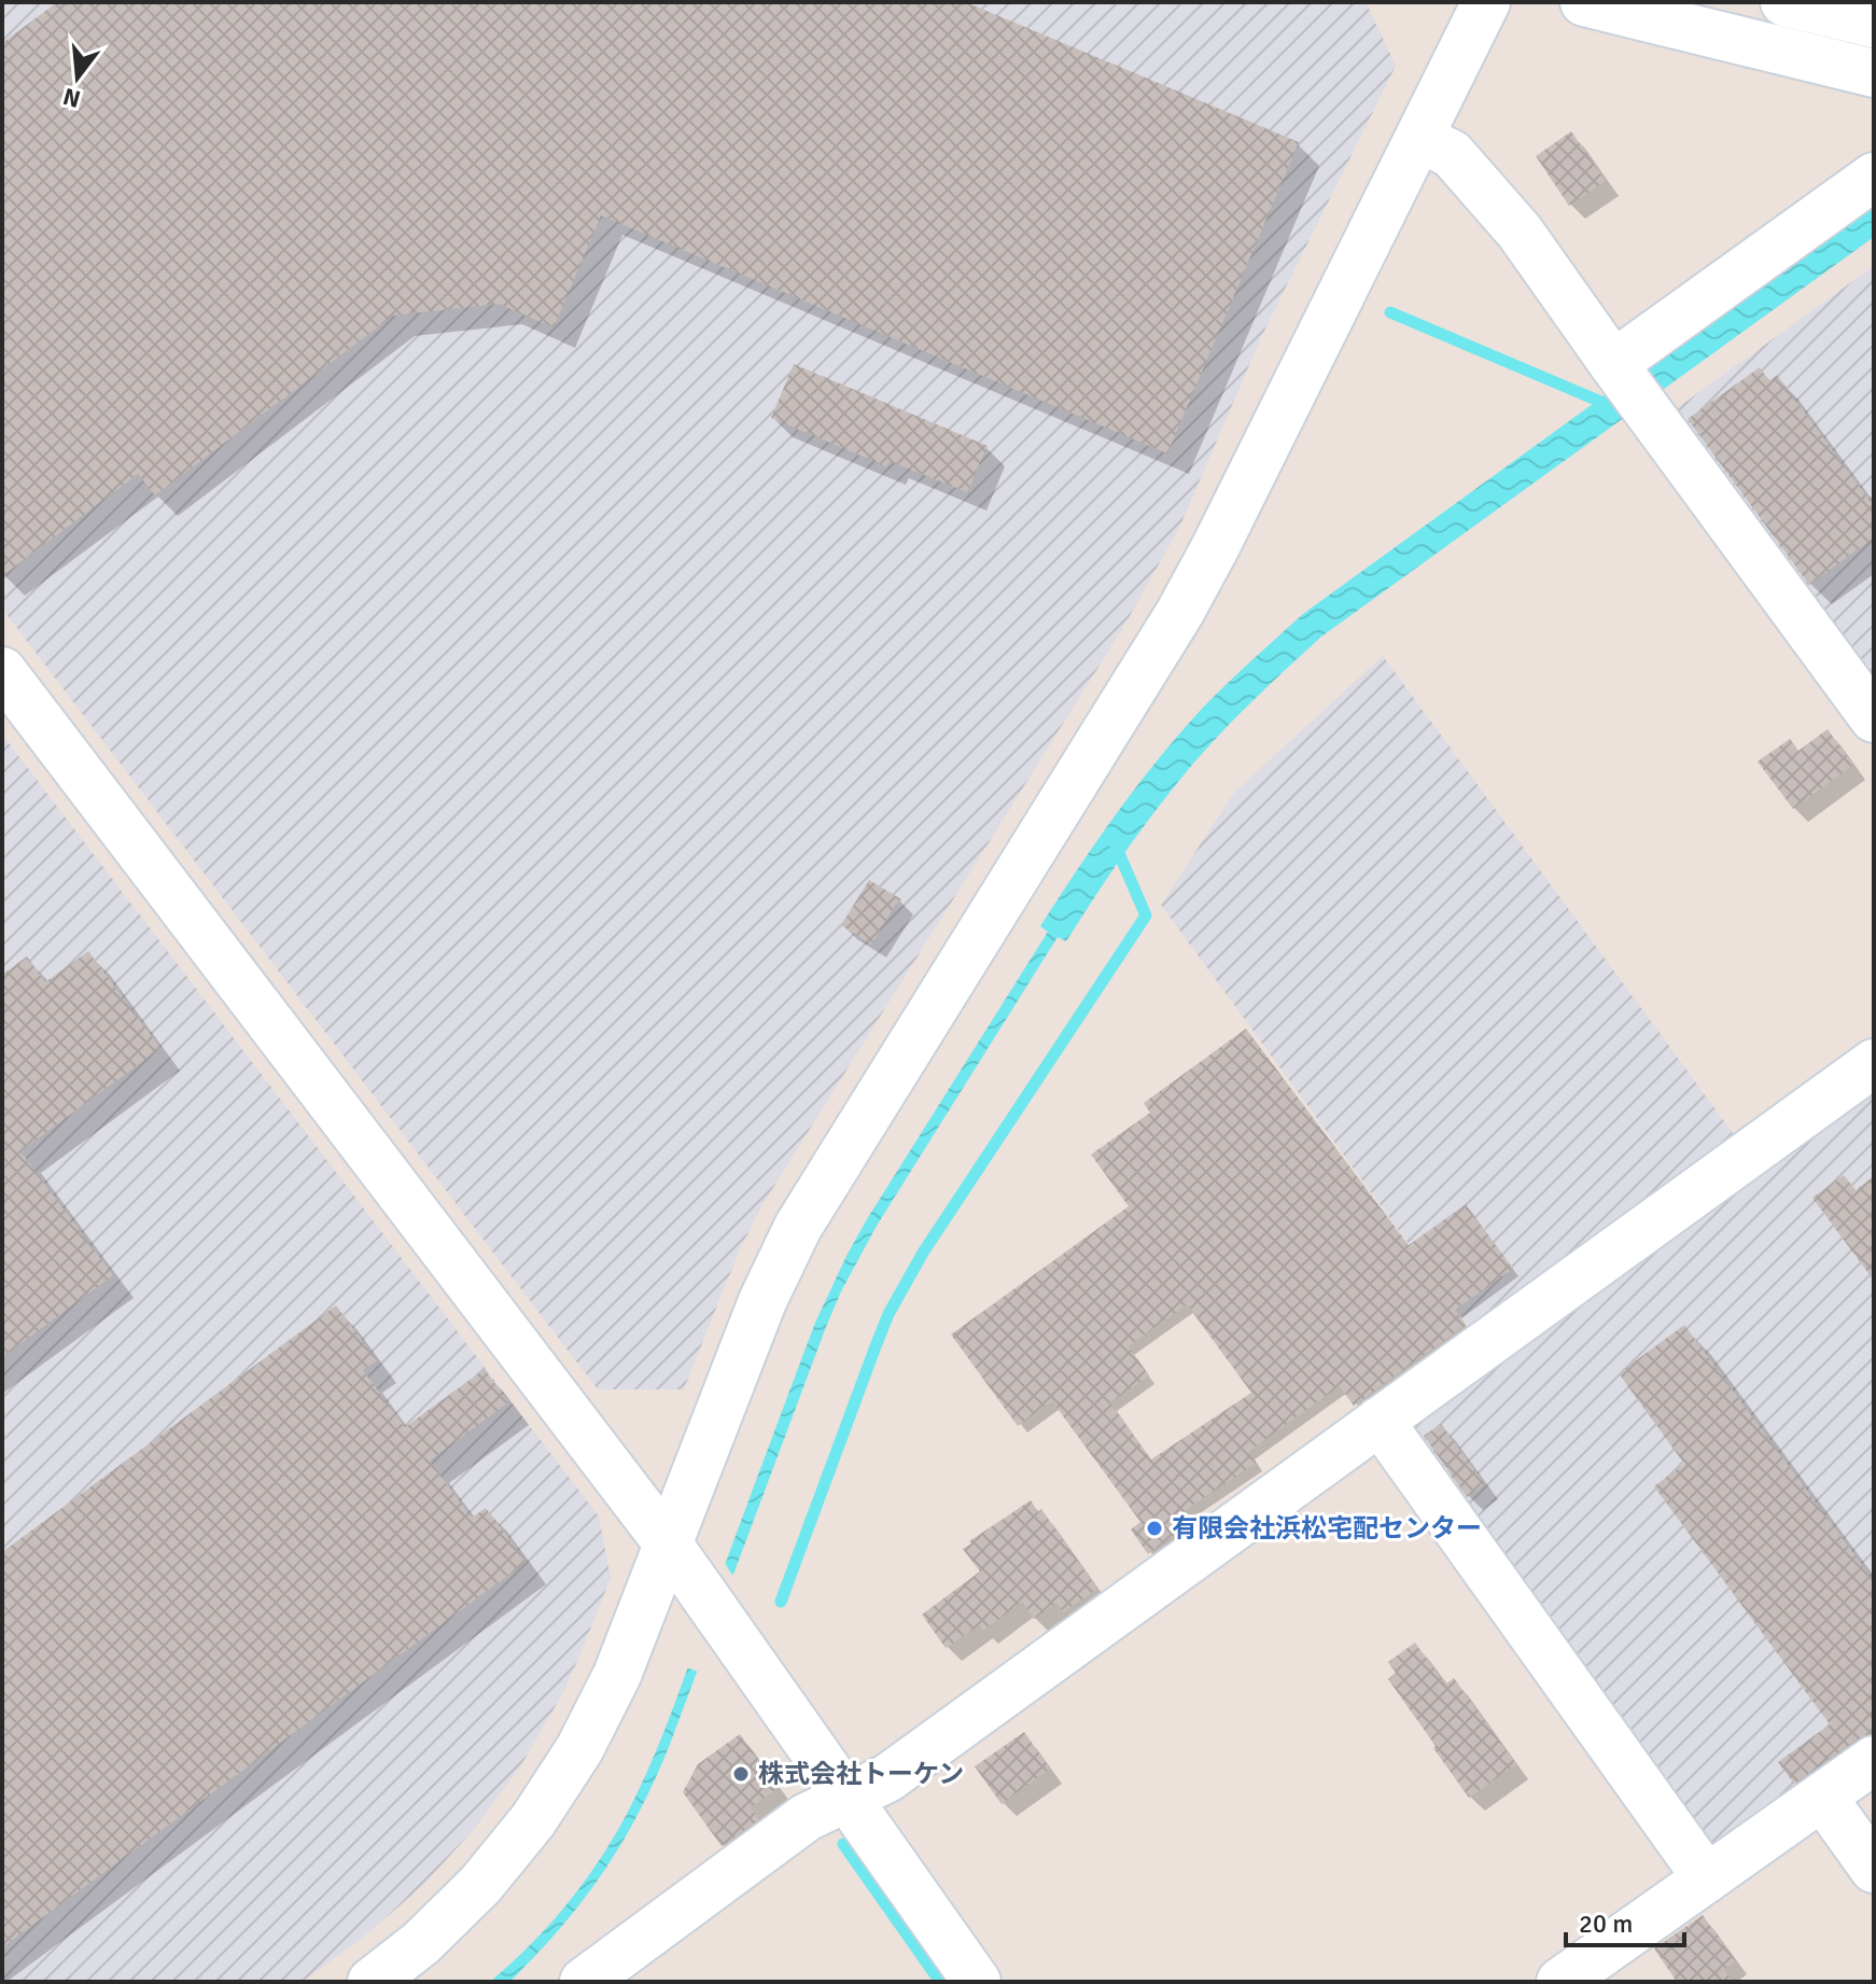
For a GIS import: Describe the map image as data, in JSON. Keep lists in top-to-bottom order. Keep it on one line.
{"places":["有限会社浜松宅配センター","株式会社トーケン"],"scale_bar":"20 m","north":"bottom"}
